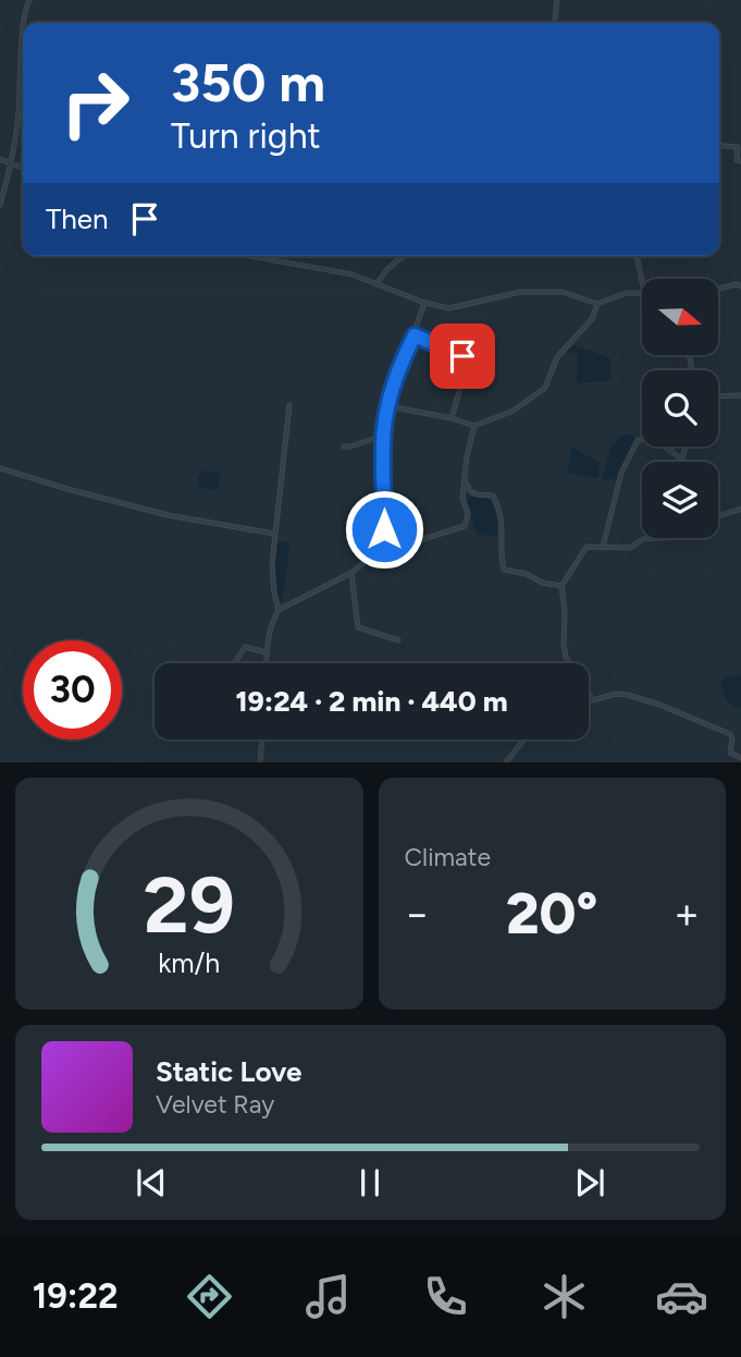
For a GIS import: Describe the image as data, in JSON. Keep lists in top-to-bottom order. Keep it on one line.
{"north":"right","page":{"turn":["350 m","Turn right"],"then":"Then","limit":"30","trip":"19:24 · 2 min · 440 m","tile":"Climate","heat":["−","20°","+"],"song":["Static Love","Velvet Ray"],"tabs":"19:22","gauge":["29","km/h"]}}
